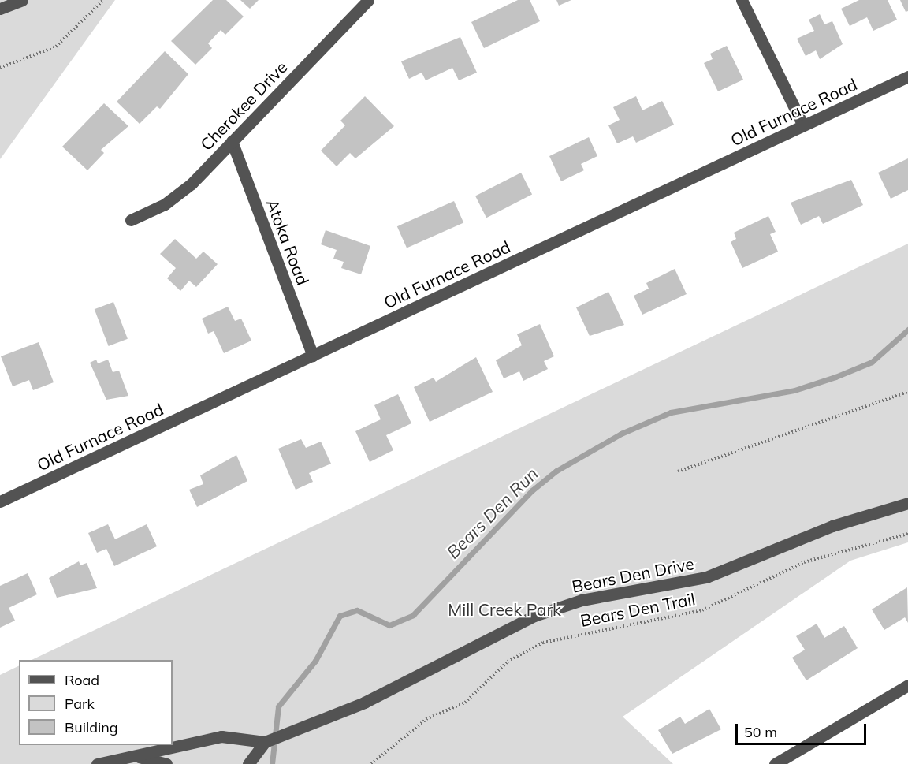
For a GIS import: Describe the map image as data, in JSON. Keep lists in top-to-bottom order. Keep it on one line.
{"streets":{"street":["Cherokee Drive","Old Furnace Road","Atoka Road","Bears Den Drive"],"path":["Bears Den Trail"]},"crossings":[["Cherokee Drive","Atoka Road"],["Old Furnace Road","Atoka Road"]],"water":["Bears Den Run"],"parks":["Mill Creek Park"],"legend":["Road","Park","Building"],"scale_bar":"50 m"}
